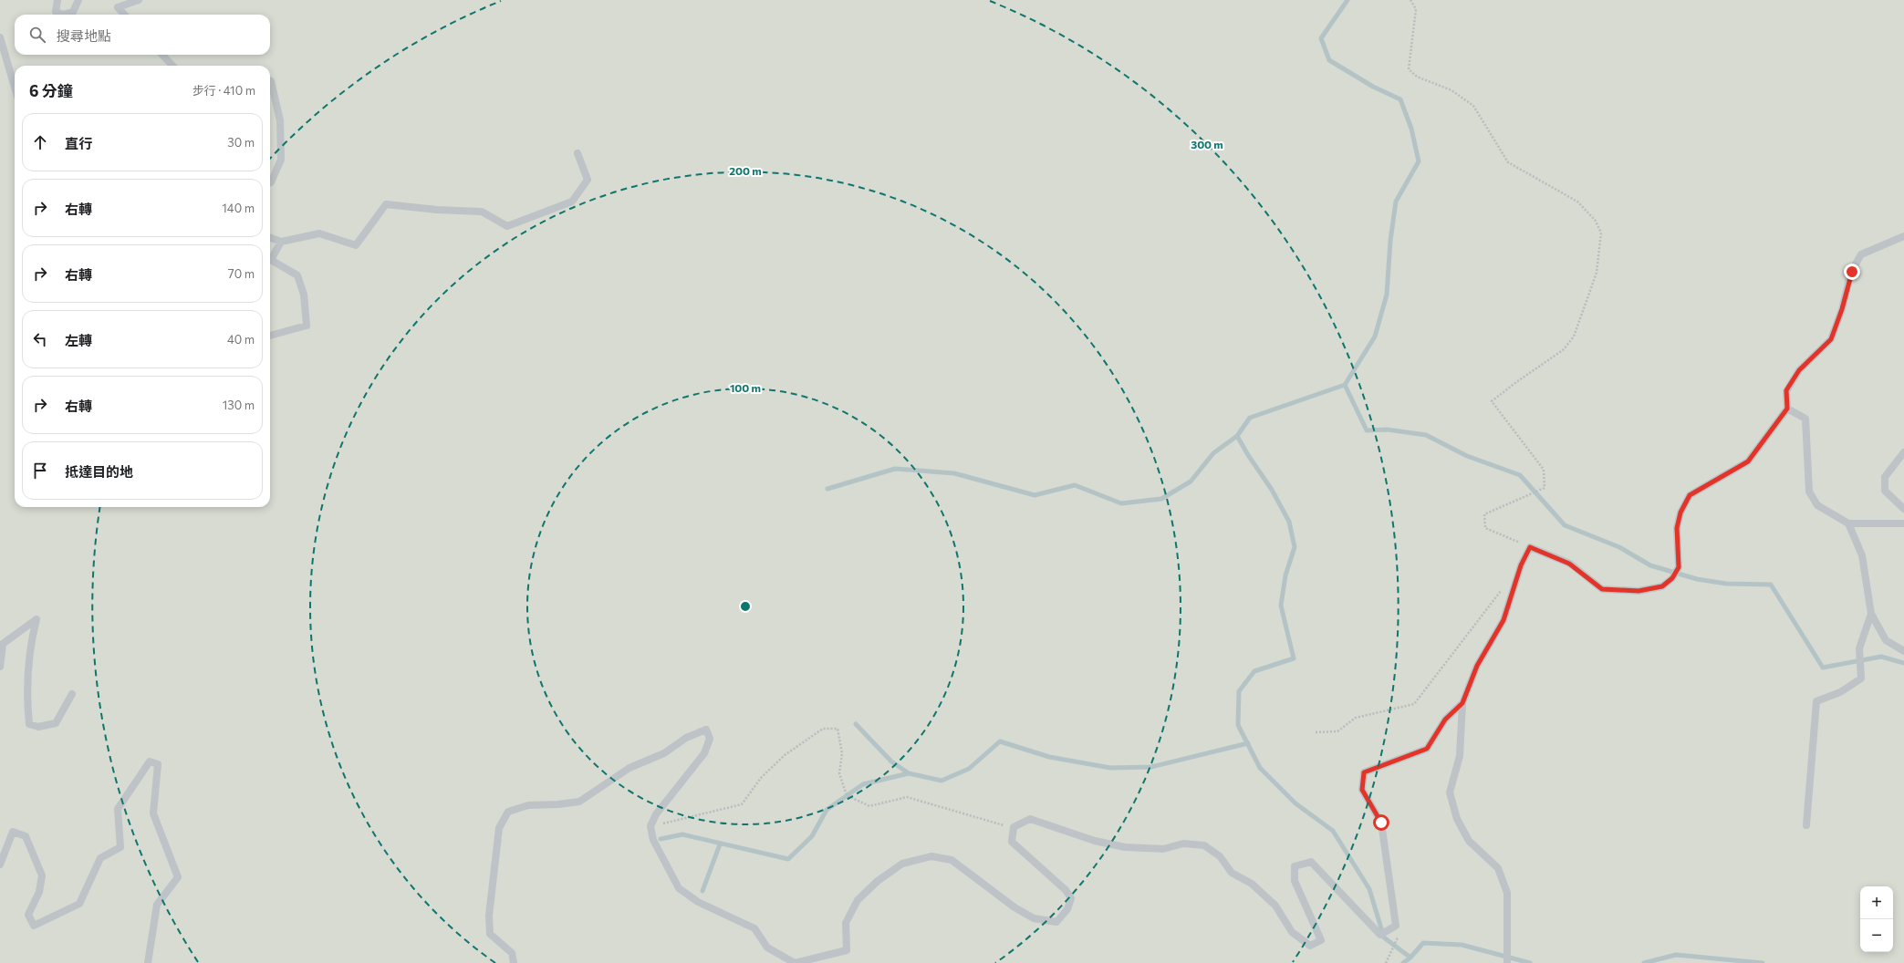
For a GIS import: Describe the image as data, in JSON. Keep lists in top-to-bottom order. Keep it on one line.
{"page":{"search":"搜尋地點","heading":["6 分鐘","步行 · 410 m"],"list":[["直行","30 m"],["右轉","140 m"],["右轉","70 m"],["左轉","40 m"],["右轉","130 m"],"抵達目的地"],"map_buttons":["+","−"]},"rings":["300 m","200 m","100 m"]}
